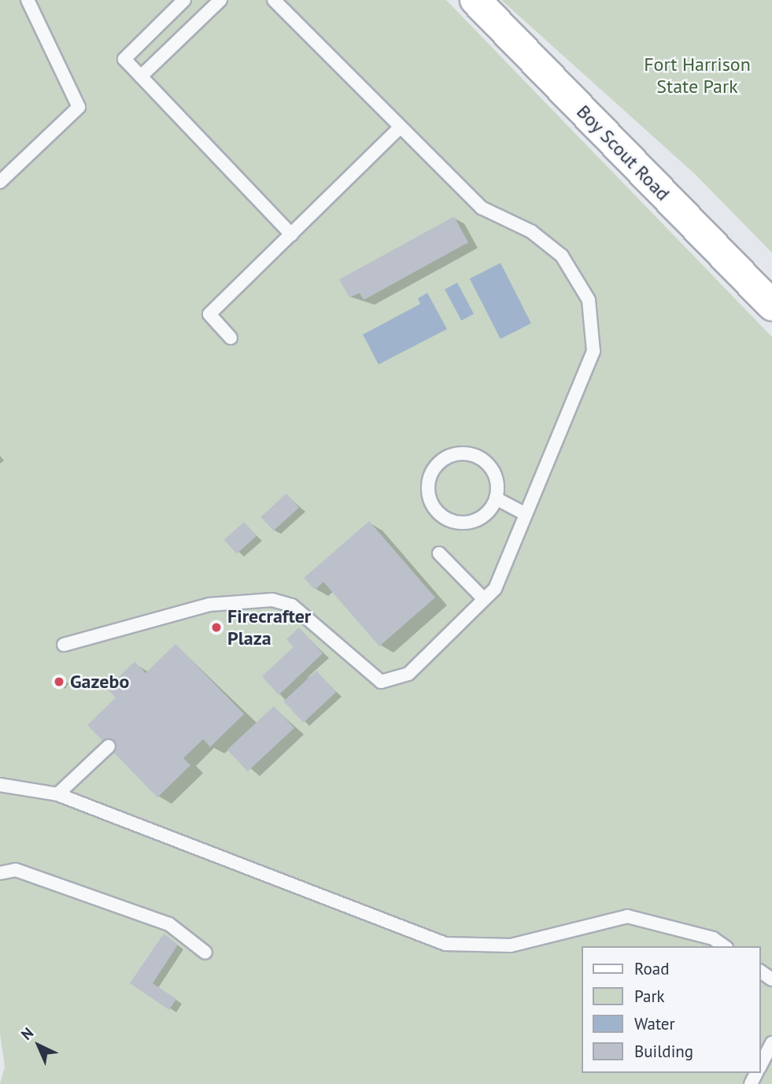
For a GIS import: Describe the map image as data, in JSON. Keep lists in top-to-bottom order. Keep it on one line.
{"streets":{"street":["Boy Scout Road"]},"parks":["Fort Harrison State Park"],"places":["Firecrafter Plaza","Gazebo"],"legend":["Road","Park","Water","Building"],"north":"top left"}
